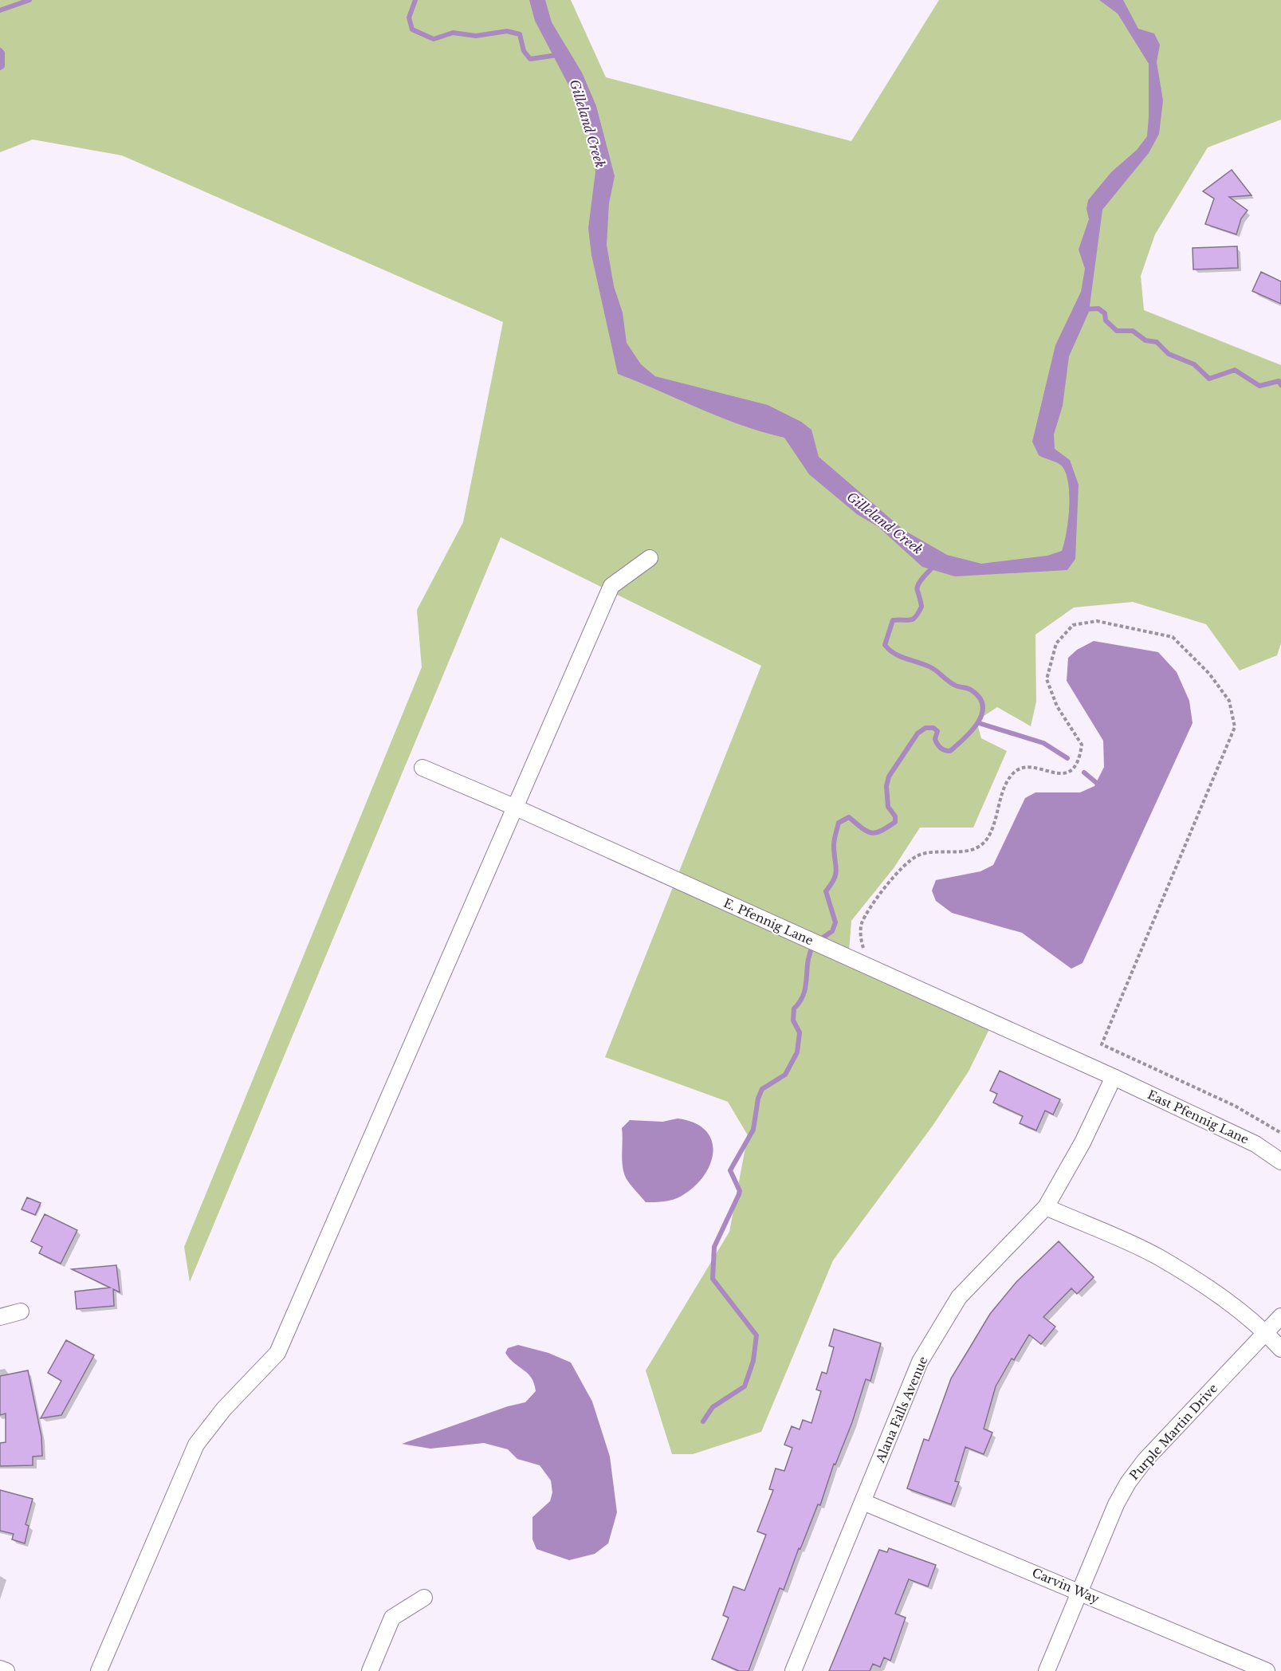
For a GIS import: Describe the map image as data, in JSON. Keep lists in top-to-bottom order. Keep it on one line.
{"streets":{"street":["E. Pfennig Lane","East Pfennig Lane","Alana Falls Avenue","Purple Martin Drive","Carvin Way"]},"crossings":[["E. Pfennig Lane","East Pfennig Lane"],["E. Pfennig Lane","Alana Falls Avenue"],["East Pfennig Lane","Alana Falls Avenue"],["Alana Falls Avenue","Carvin Way"],["Purple Martin Drive","Carvin Way"]],"water":["Gilleland Creek"]}
